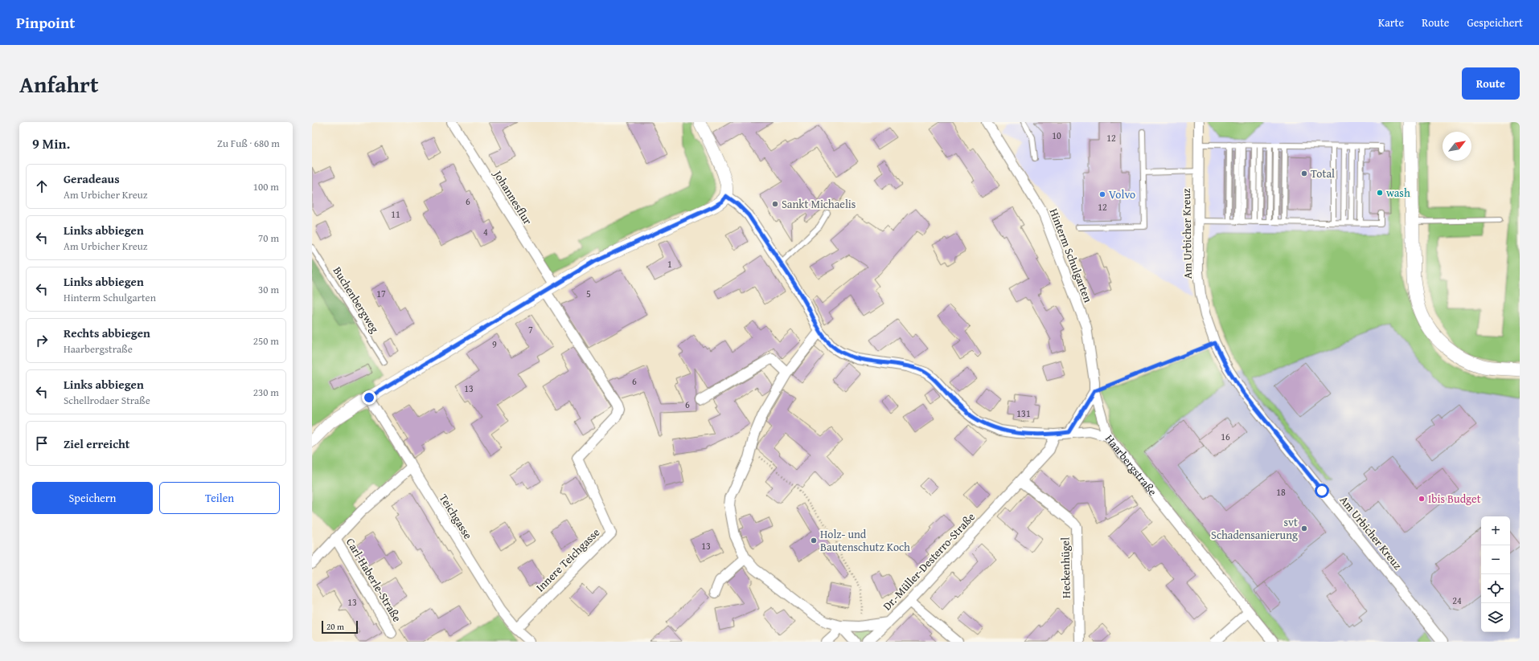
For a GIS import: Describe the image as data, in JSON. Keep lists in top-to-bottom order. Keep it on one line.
{"streets":{"street":["Johannesflur","Am Urbicher Kreuz","Hinterm Schulgarten","Haarbergstraße","Teichgasse","Innere Teichgasse","Dr.-Müller-Desterro-Straße","Heckenhügel","Carl-Haberle-Straße"],"lane":["Buchenbergweg"]},"crossings":[["Johannesflur","Innere Teichgasse"],["Hinterm Schulgarten","Haarbergstraße"],["Haarbergstraße","Dr.-Müller-Desterro-Straße"],["Teichgasse","Innere Teichgasse"],["Teichgasse","Carl-Haberle-Straße"],["Dr.-Müller-Desterro-Straße","Heckenhügel"]],"places":["Total","wash","Volvo","Sankt Michaelis","Ibis Budget","svt Schadensanierung","Holz- und Bautenschutz Koch"],"house_numbers":["10","12","6","12","11","4","1","17","5","7","9","6","13","6","131","16","18","13","24","13"],"scale_bar":"20 m","north":"top right","page":{"header":"Pinpoint","nav":["Karte","Route","Gespeichert"],"title":"Anfahrt","buttons":["Route",["Speichern","Teilen"]],"heading":["9 Min.","Zu Fuß · 680 m"],"list":[["Geradeaus","Am Urbicher Kreuz","100 m"],["Links abbiegen","Am Urbicher Kreuz","70 m"],["Links abbiegen","Hinterm Schulgarten","30 m"],["Rechts abbiegen","Haarbergstraße","250 m"],["Links abbiegen","Schellrodaer Straße","230 m"],"Ziel erreicht"],"map_buttons":["+","−"],"scale":"20 m"}}
